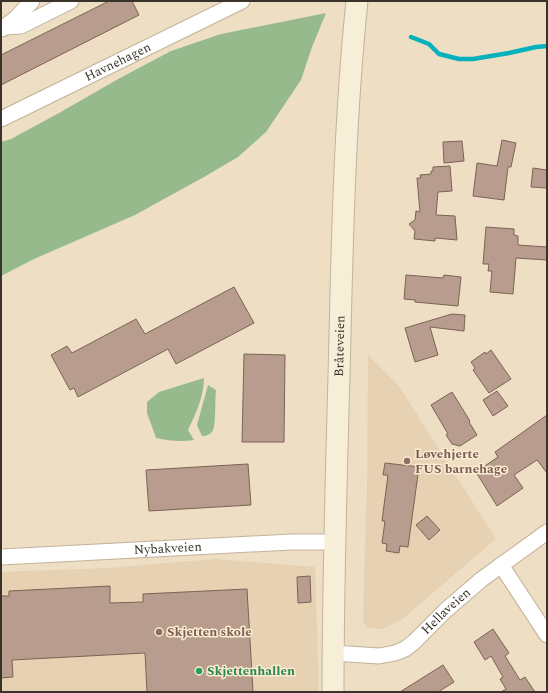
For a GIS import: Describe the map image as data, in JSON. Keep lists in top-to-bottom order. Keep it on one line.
{"streets":{"main road":["Bråteveien"],"street":["Havnehagen","Nybakveien","Hellaveien"]},"crossings":[["Bråteveien","Nybakveien"],["Bråteveien","Hellaveien"]],"places":["Løvehjerte FUS barnehage","Skjetten skole","Skjettenhallen"]}
